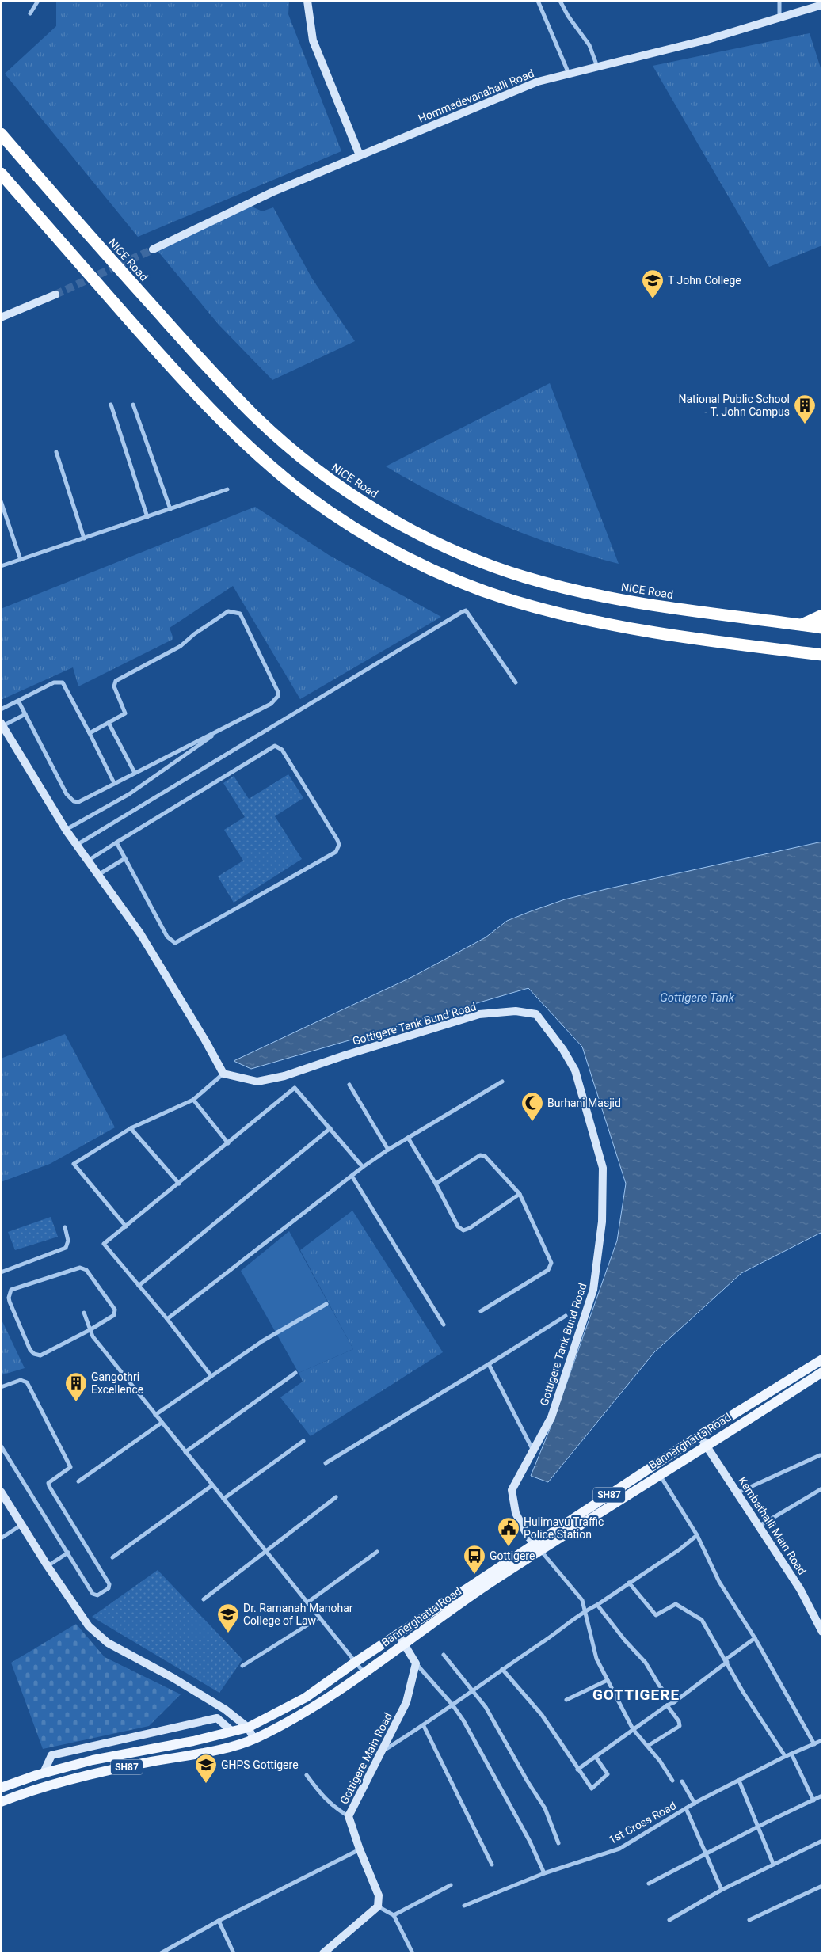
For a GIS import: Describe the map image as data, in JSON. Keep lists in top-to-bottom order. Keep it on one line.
{"streets":{"highway":["NICE Road"],"main road":["Bannerghatta Road","SH87"],"street":["Hommadevanahalli Road","Gottigere Tank Bund Road","Kembathalli Main Road","Gottigere Main Road","1st Cross Road"]},"crossings":[["Gottigere Tank Bund Road","Bannerghatta Road"],["Bannerghatta Road","Kembathalli Main Road"]],"districts":["GOTTIGERE"],"water":["Gottigere Tank"],"places":{"school or university":["T John College","Dr. Ramanah Manohar College of Law","GHPS Gottigere"],"building":["National Public School - T. John Campus","Gangothri Excellence"],"mosque":["Burhani Masjid"],"public building":["Hulimavu Traffic Police Station"],"bus stop":["Gottigere"]}}
